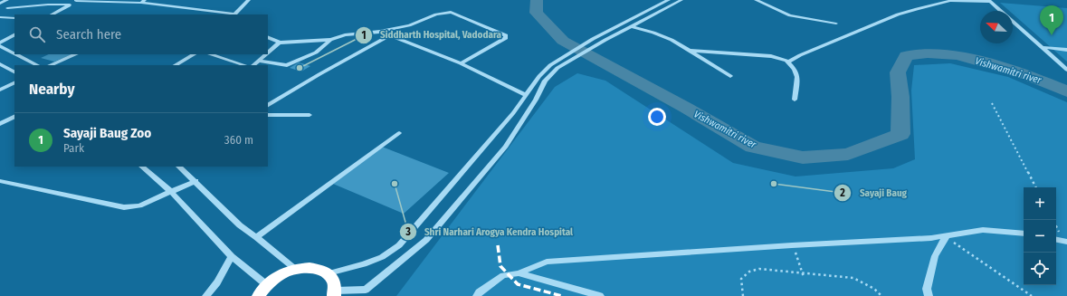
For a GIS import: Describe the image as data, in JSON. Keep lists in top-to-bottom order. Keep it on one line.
{"water":["Vishwamitri river"],"places":["Siddharth Hospital, Vadodara","Shri Narhari Arogya Kendra Hospital","Sayaji Baug"],"north":"top left","page":{"pins":"1","search":"Search here","heading":"Nearby","list":[{"mark":"1","name":"Sayaji Baug Zoo","note":"Park","value":"360 m"}],"map_buttons":["+","−"]}}
